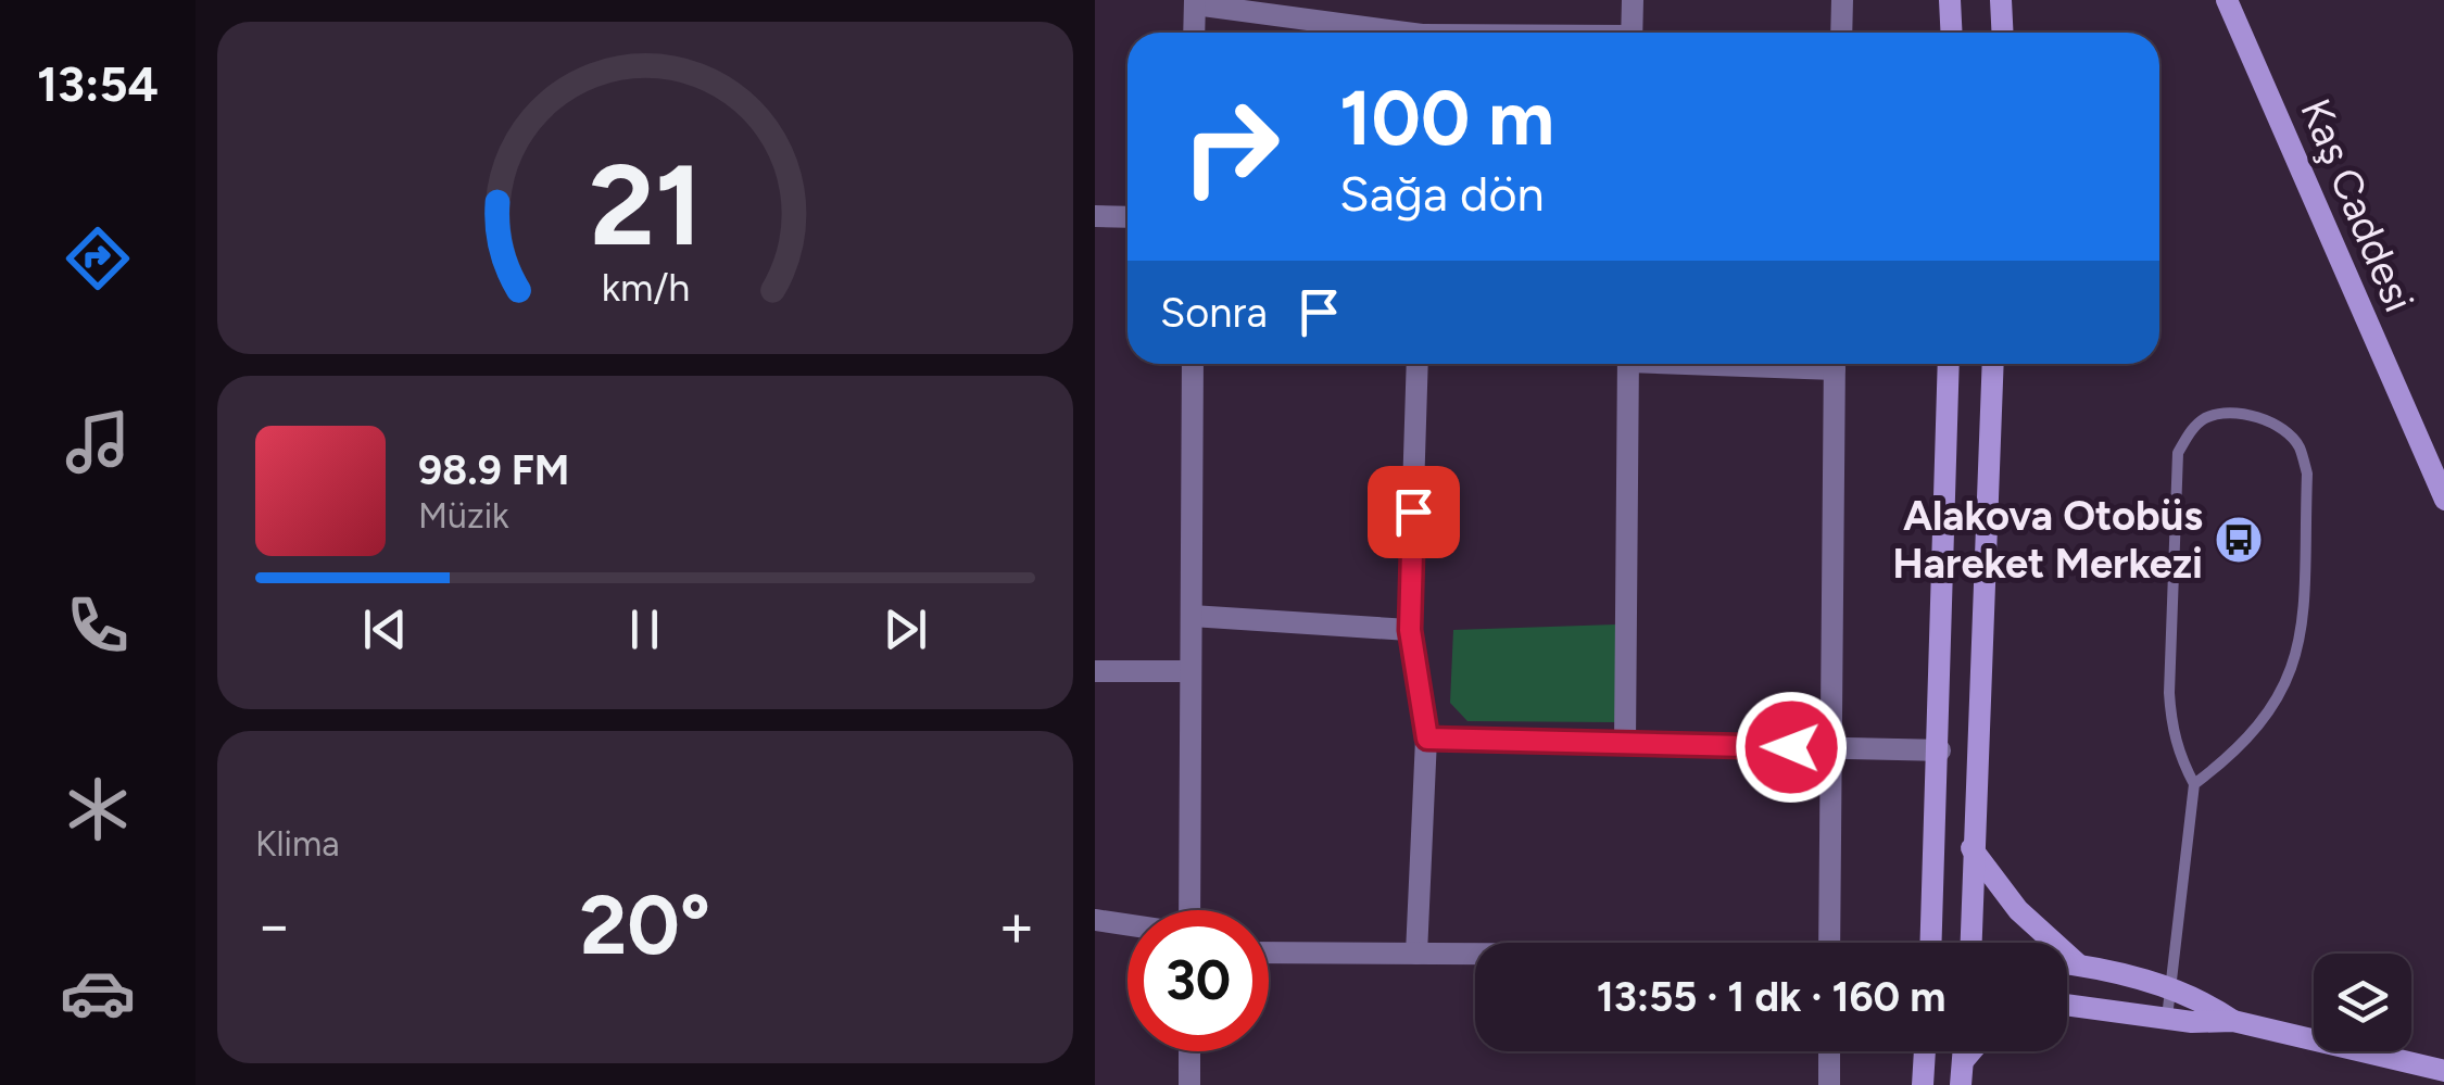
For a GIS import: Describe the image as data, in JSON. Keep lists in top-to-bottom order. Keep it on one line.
{"streets":{"main road":["Kaş Caddesi"]},"places":{"bus stop":["Alakova Otobüs Hareket Merkezi"]},"page":{"tabs":"13:54","turn":["100 m","Sağa dön"],"then":"Sonra","song":["98.9 FM","Müzik"],"tile":"Klima","heat":["−","20°","+"],"limit":"30","trip":"13:55 · 1 dk · 160 m","gauge":["21","km/h"]}}
